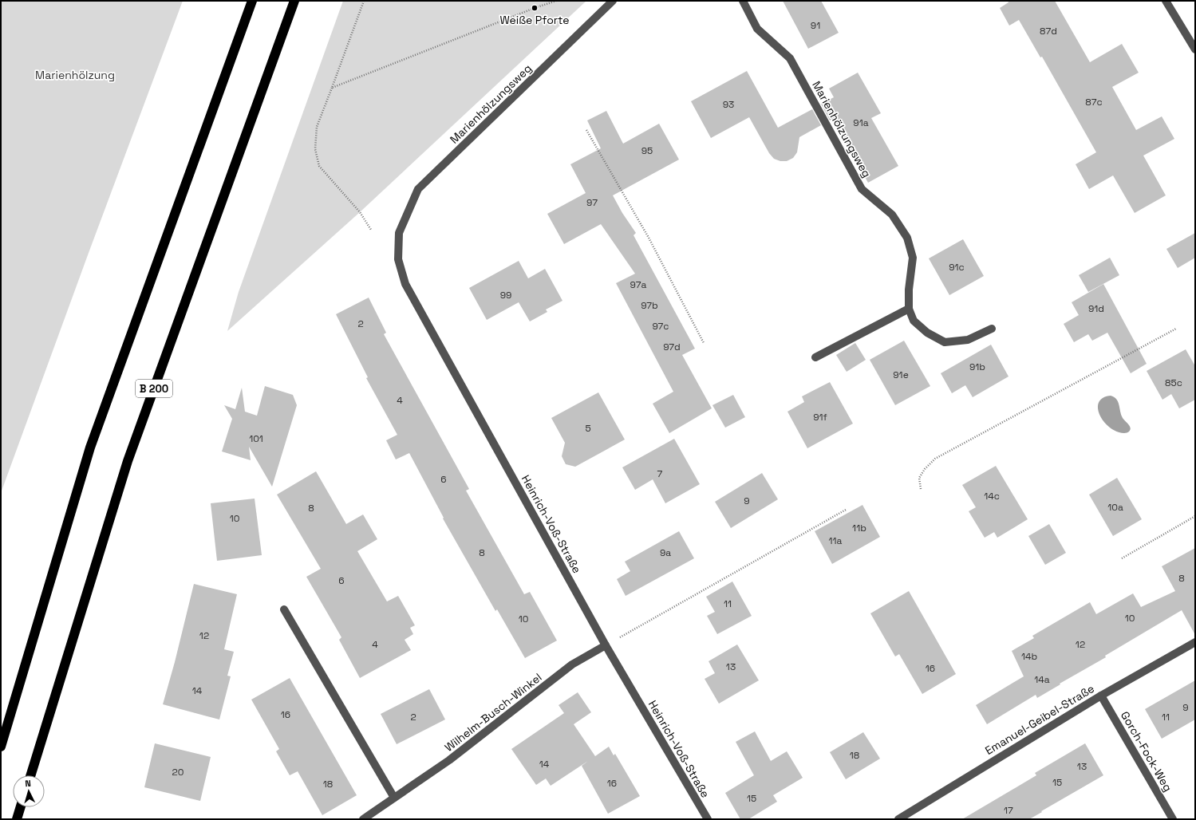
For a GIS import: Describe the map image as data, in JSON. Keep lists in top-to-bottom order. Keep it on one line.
{"streets":{"highway":["B 200"],"street":["Marienhölzungsweg","Heinrich-Voß-Straße","Wilhelm-Busch-Winkel","Emanuel-Geibel-Straße","Gorch-Fock-Weg"]},"crossings":[["Marienhölzungsweg","Heinrich-Voß-Straße"],["Heinrich-Voß-Straße","Wilhelm-Busch-Winkel"],["Emanuel-Geibel-Straße","Gorch-Fock-Weg"]],"parks":["Marienhölzung"],"places":["Weiße Pforte"],"house_numbers":["91","87d","87c","93","91a","95","97","91c","97a","99","97b","91d","2","97c","97d","91b","91e","85c","4","91f","5","101","7","6","14c","9","10a","8","10","11b","11a","8","9a","8","6","11","10","10","12","4","12","14b","13","16","14a","14","9","16","2","11","18","14","13","20","15","16","18","15","17"],"north":"top"}
